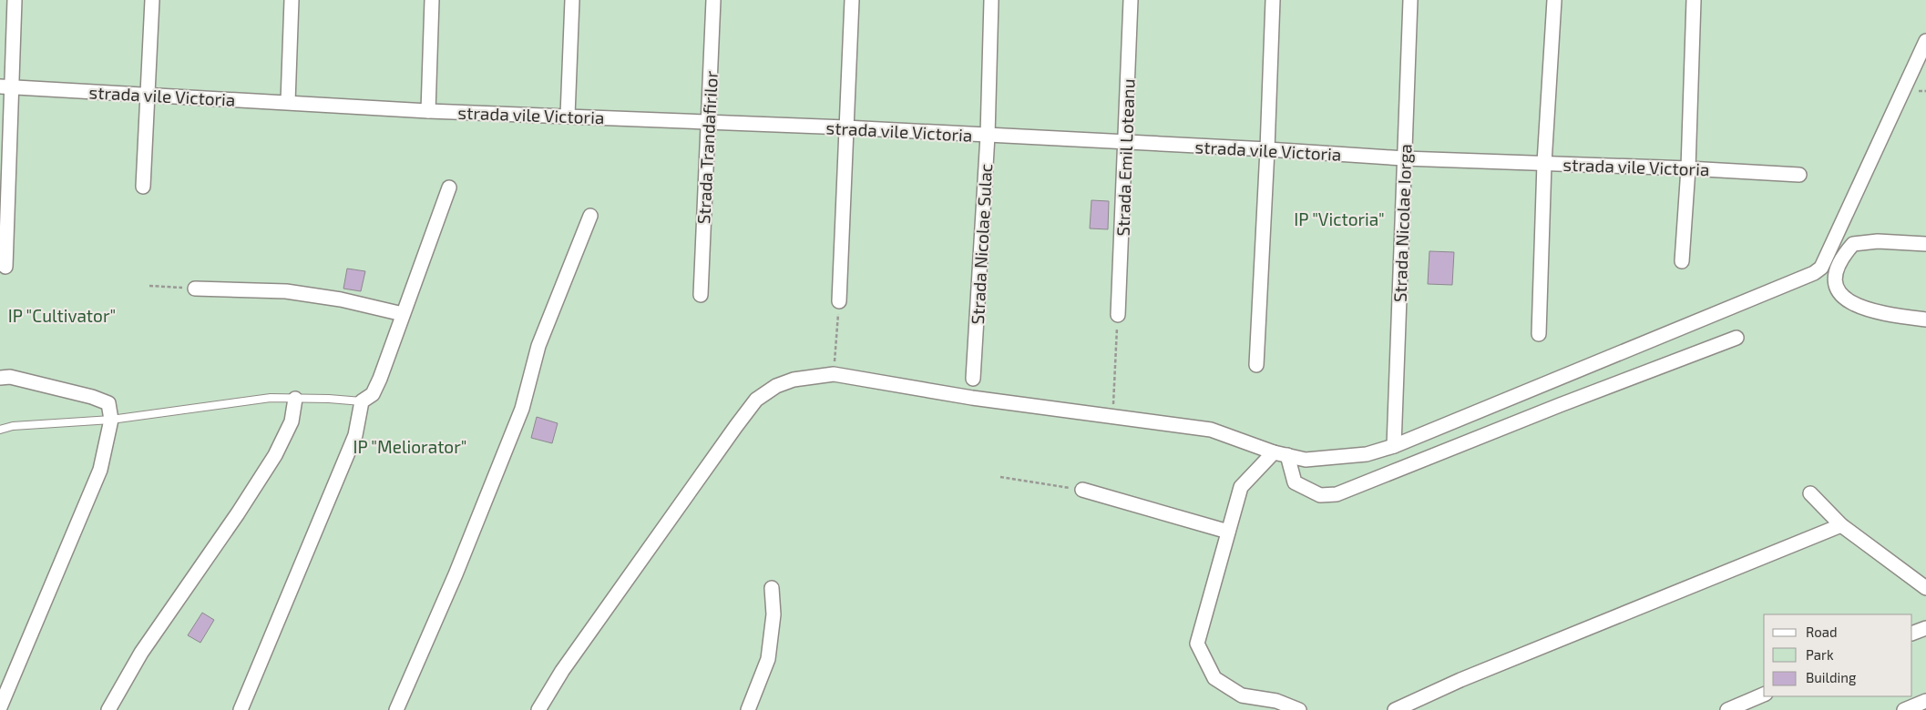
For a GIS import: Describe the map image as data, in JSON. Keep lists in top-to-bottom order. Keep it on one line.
{"streets":{"street":["strada vile Victoria","Strada Trandafirilor","Strada Emil Loteanu","Strada Nicolae Iorga","Strada Nicolae Sulac"]},"crossings":[["strada vile Victoria","Strada Trandafirilor"],["strada vile Victoria","Strada Emil Loteanu"],["strada vile Victoria","Strada Nicolae Iorga"],["strada vile Victoria","Strada Nicolae Sulac"]],"parks":["IP \"Victoria\"","IP \"Cultivator\"","IP \"Meliorator\""],"legend":["Road","Park","Building"]}
